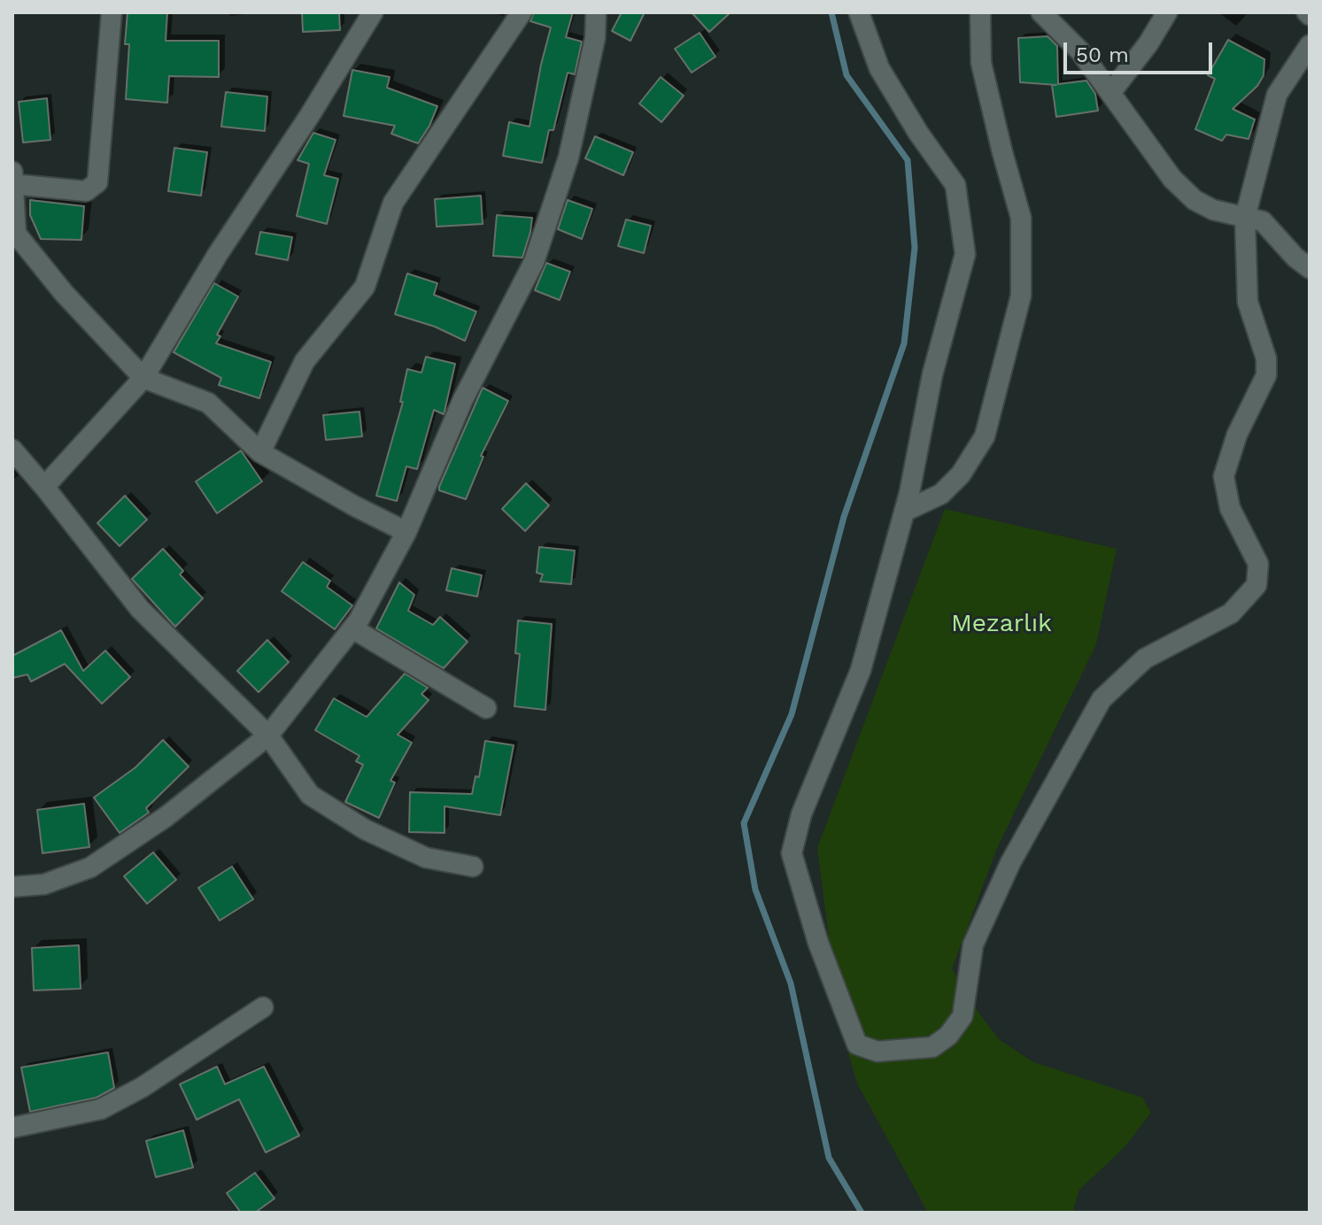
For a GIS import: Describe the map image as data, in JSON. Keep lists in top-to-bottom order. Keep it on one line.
{"parks":["Mezarlık"],"scale_bar":"50 m"}
